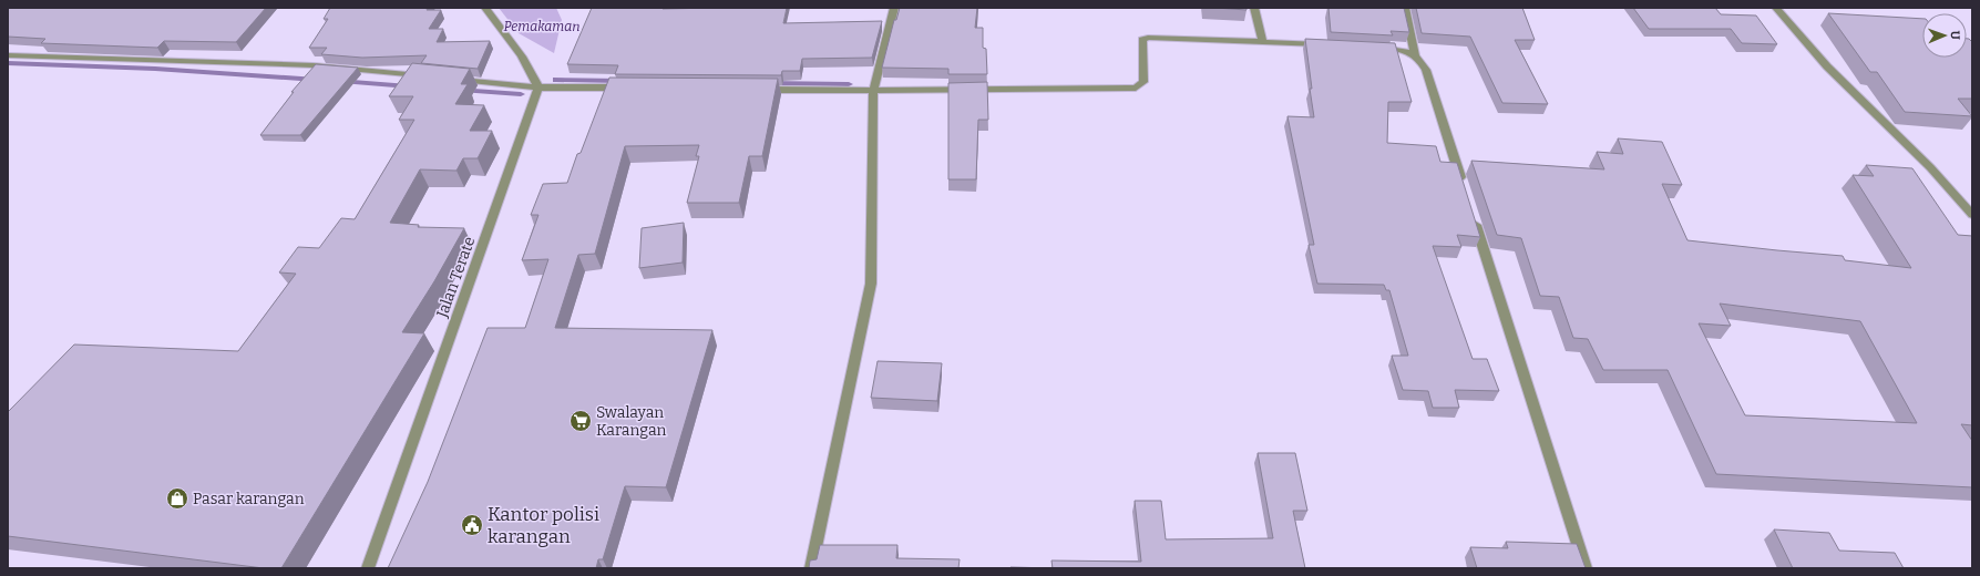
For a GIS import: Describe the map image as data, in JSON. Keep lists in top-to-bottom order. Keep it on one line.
{"streets":{"street":["Jalan Terate"]},"parks":["Pemakaman"],"places":{"supermarket":["Swalayan Karangan"],"shop":["Pasar karangan"],"public building":["Kantor polisi karangan"]},"north":"right"}
